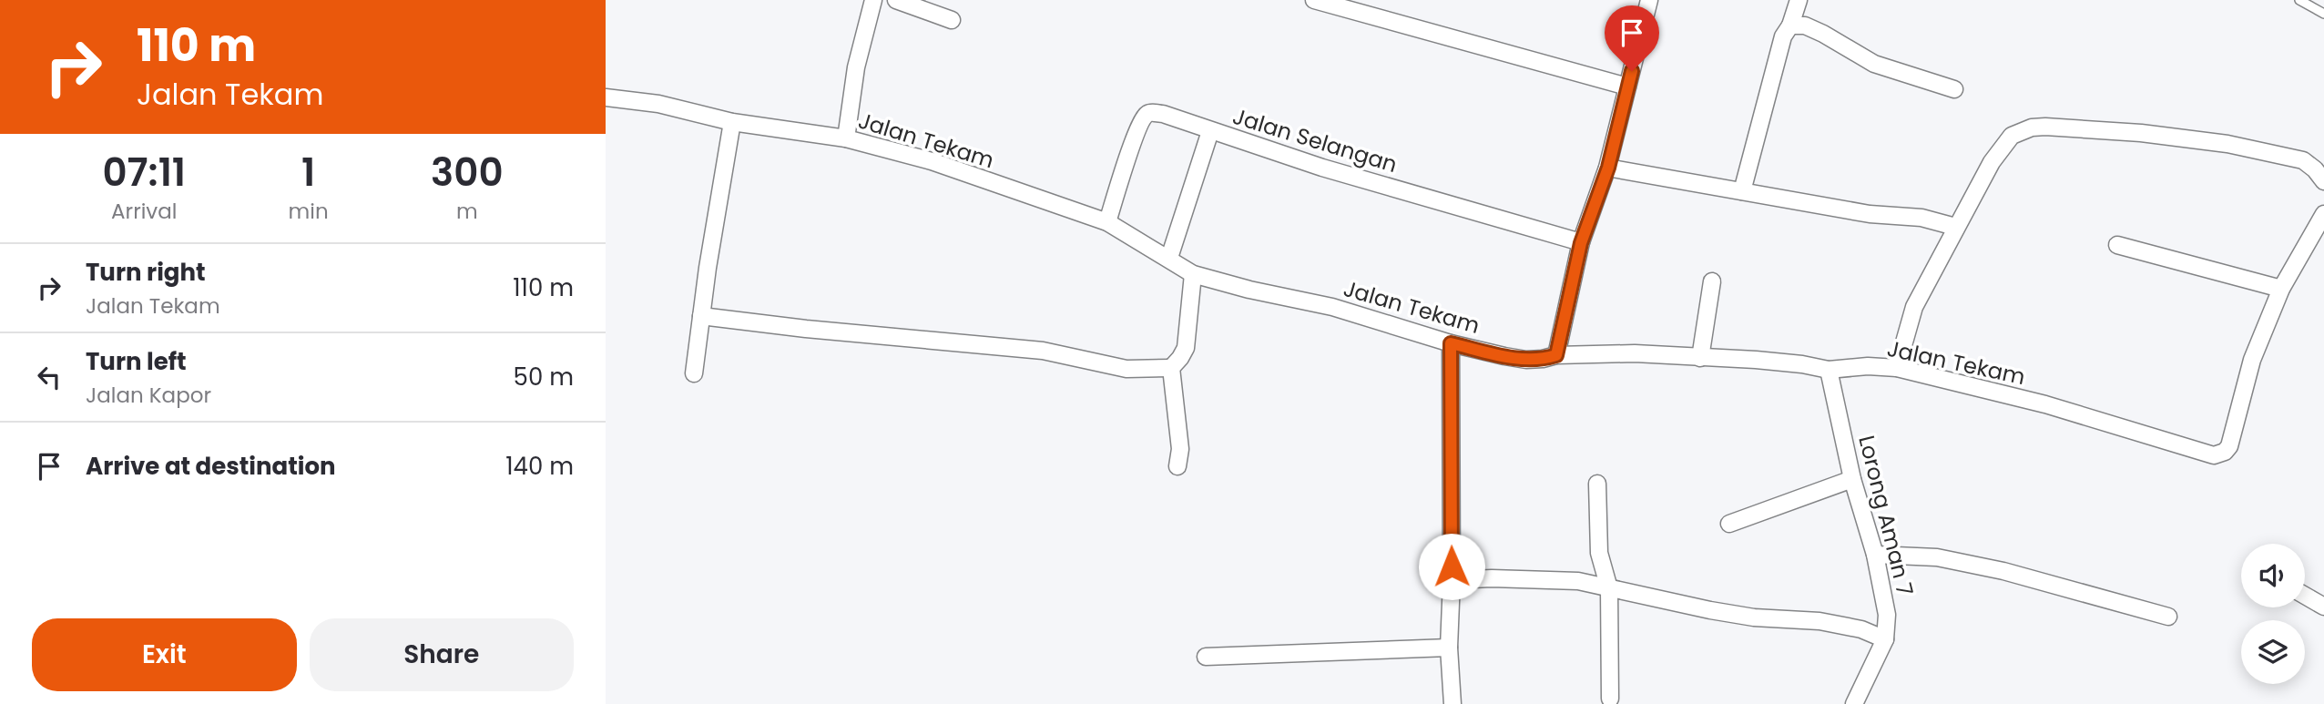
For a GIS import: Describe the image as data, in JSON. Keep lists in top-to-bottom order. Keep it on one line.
{"streets":{"street":["Jalan Tekam","Jalan Selangan","Lorong Aman 7"]},"crossings":[["Jalan Tekam","Jalan Selangan"],["Jalan Tekam","Lorong Aman 7"]],"page":{"turn":["110 m","Jalan Tekam"],"eta":["07:11","Arrival","1","min","300","m"],"list":[{"name":"Turn right","note":"Jalan Tekam","value":"110 m"},{"name":"Turn left","note":"Jalan Kapor","value":"50 m"},{"name":"Arrive at destination","value":"140 m"}],"buttons":["Exit","Share"]}}
